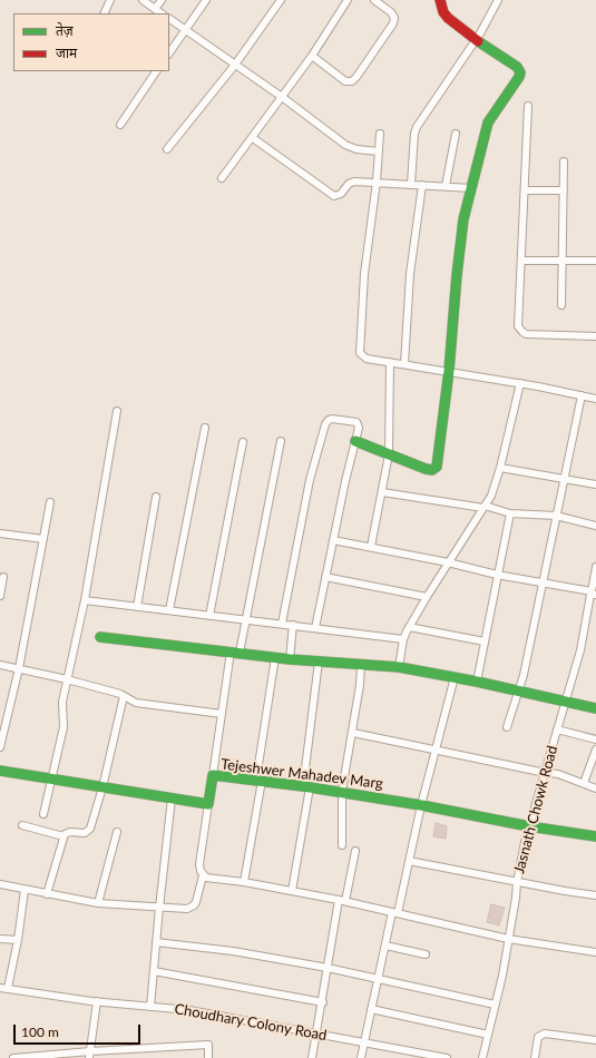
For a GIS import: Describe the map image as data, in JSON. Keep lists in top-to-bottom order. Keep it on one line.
{"streets":{"street":["Tejeshwer Mahadev Marg","Jasnath Chowk Road","Choudhary Colony Road"]},"crossings":[["Tejeshwer Mahadev Marg","Jasnath Chowk Road"]],"legend":["तेज़","जाम"],"scale_bar":"100 m"}
